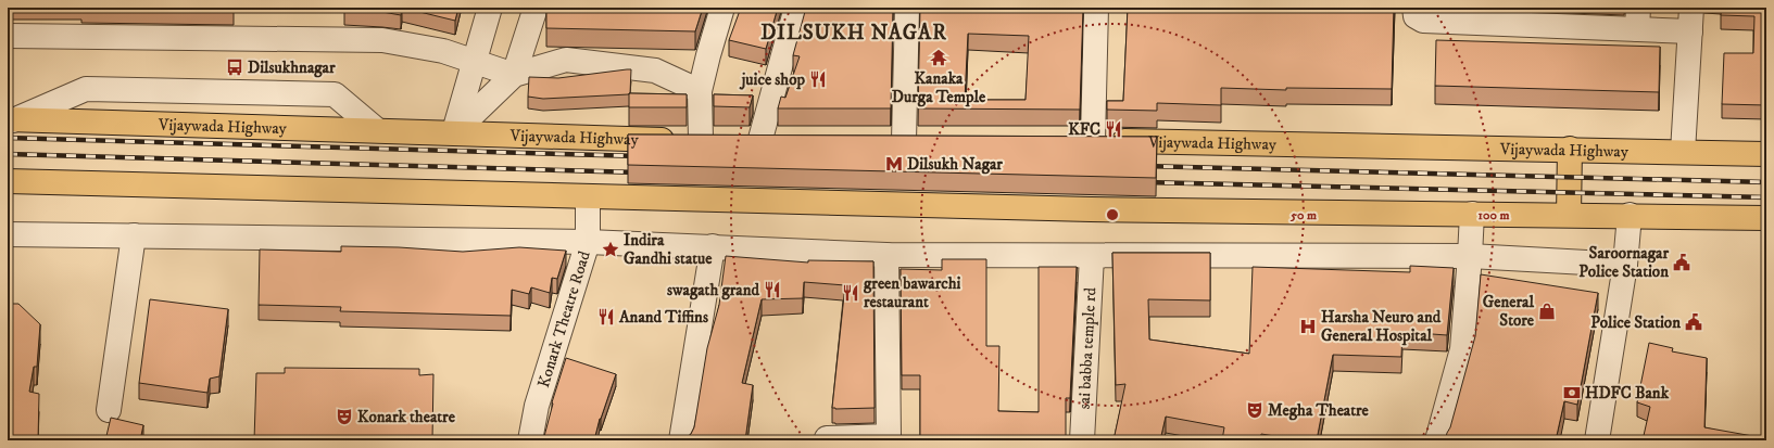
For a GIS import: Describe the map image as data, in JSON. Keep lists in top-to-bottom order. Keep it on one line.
{"streets":{"highway":["Vijaywada Highway"],"street":["Konark Theatre Road","sai babba temple rd"]},"districts":["DILSUKH NAGAR"],"places":{"temple":["Kanaka Durga Temple"],"bus stop":["Dilsukhnagar"],"restaurant":["juice shop","KFC","swagath grand","green bawarchi restaurant","Anand Tiffins"],"metro station":["Dilsukh Nagar"],"place":["Indira Gandhi statue"],"public building":["Saroornagar Police Station","Police Station"],"shop":["General Store"],"hospital":["Harsha Neuro and General Hospital"],"bank":["HDFC Bank"],"theatre":["Megha Theatre","Konark theatre"]},"rings":["50 m","100 m"]}
